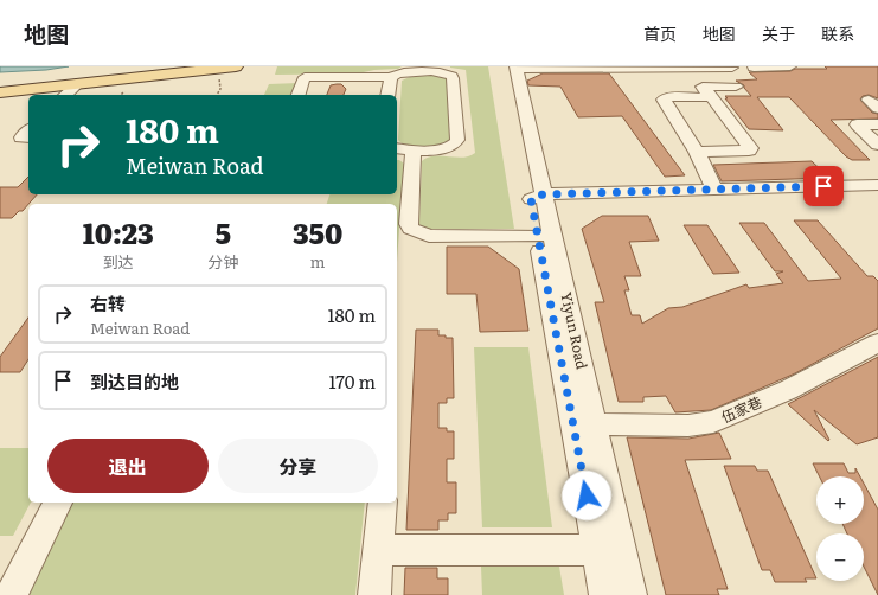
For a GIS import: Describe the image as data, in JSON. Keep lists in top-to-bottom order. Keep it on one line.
{"streets":{"street":["Yiyun Road","伍家巷"]},"crossings":[["Yiyun Road","伍家巷"]],"page":{"header":"地图","nav":["首页","地图","关于","联系"],"turn":["180 m","Meiwan Road"],"eta":["10:23","到达","5","分钟","350","m"],"list":[{"name":"右转","note":"Meiwan Road","value":"180 m"},{"name":"到达目的地","value":"170 m"}],"buttons":["退出","分享"],"map_buttons":["+","−"]}}
